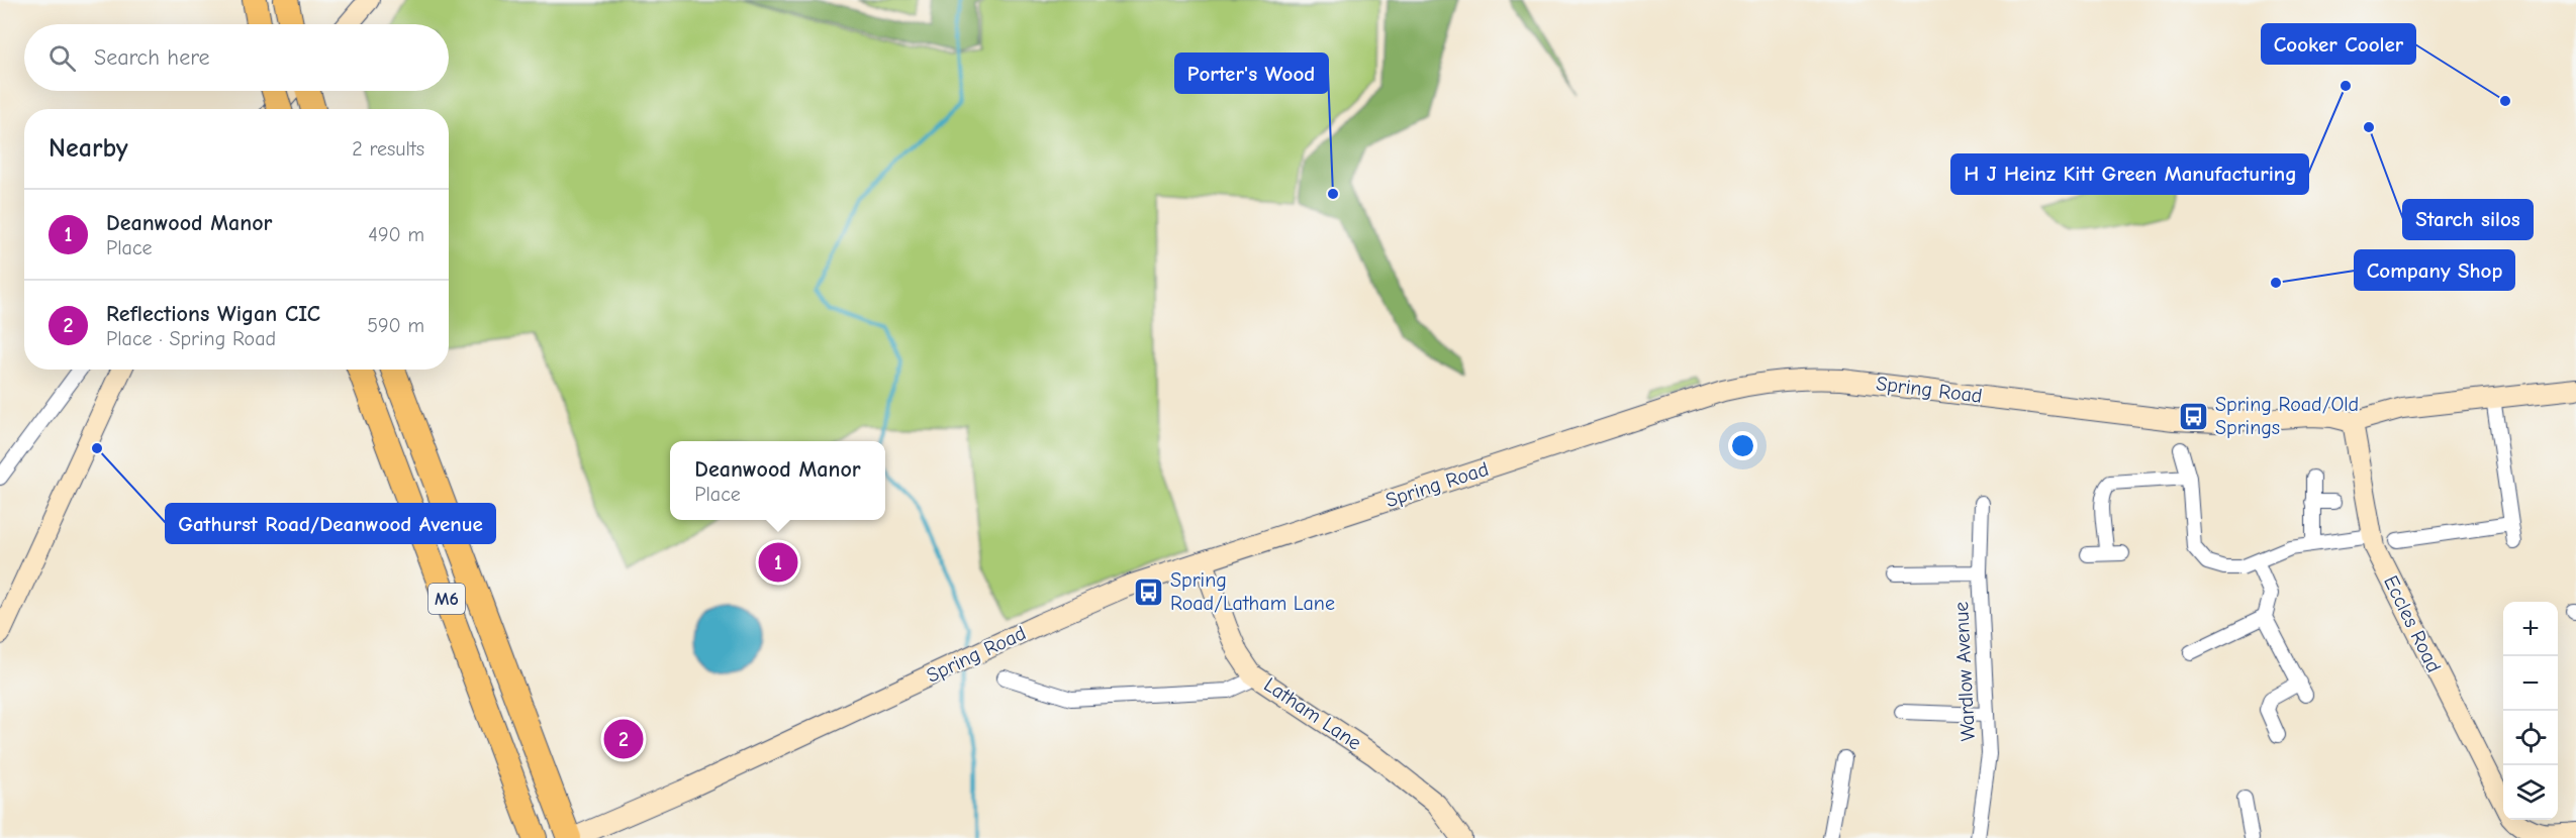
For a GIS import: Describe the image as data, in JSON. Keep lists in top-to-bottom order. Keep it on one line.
{"streets":{"highway":["M6"],"street":["Spring Road","Eccles Road","Wardlow Avenue","Latham Lane"]},"crossings":[["Spring Road","M6"],["Spring Road","Eccles Road"],["Spring Road","Latham Lane"]],"places":{"other":["H J Heinz Kitt Green Manufacturing","Cooker Cooler","Starch silos","Porter's Wood","Company Shop","Gathurst Road/Deanwood Avenue"],"bus stop":["Spring Road/Old Springs","Spring Road/Latham Lane"]},"page":{"search":"Search here","heading":["Nearby","2 results"],"list":[{"mark":"1","name":"Deanwood Manor","note":"Place","value":"490 m"},{"mark":"2","name":"Reflections Wigan CIC","note":"Place · Spring Road","value":"590 m"}],"popup":["Deanwood Manor","Place"],"pins":["1","2"],"map_buttons":["+","−"]}}
